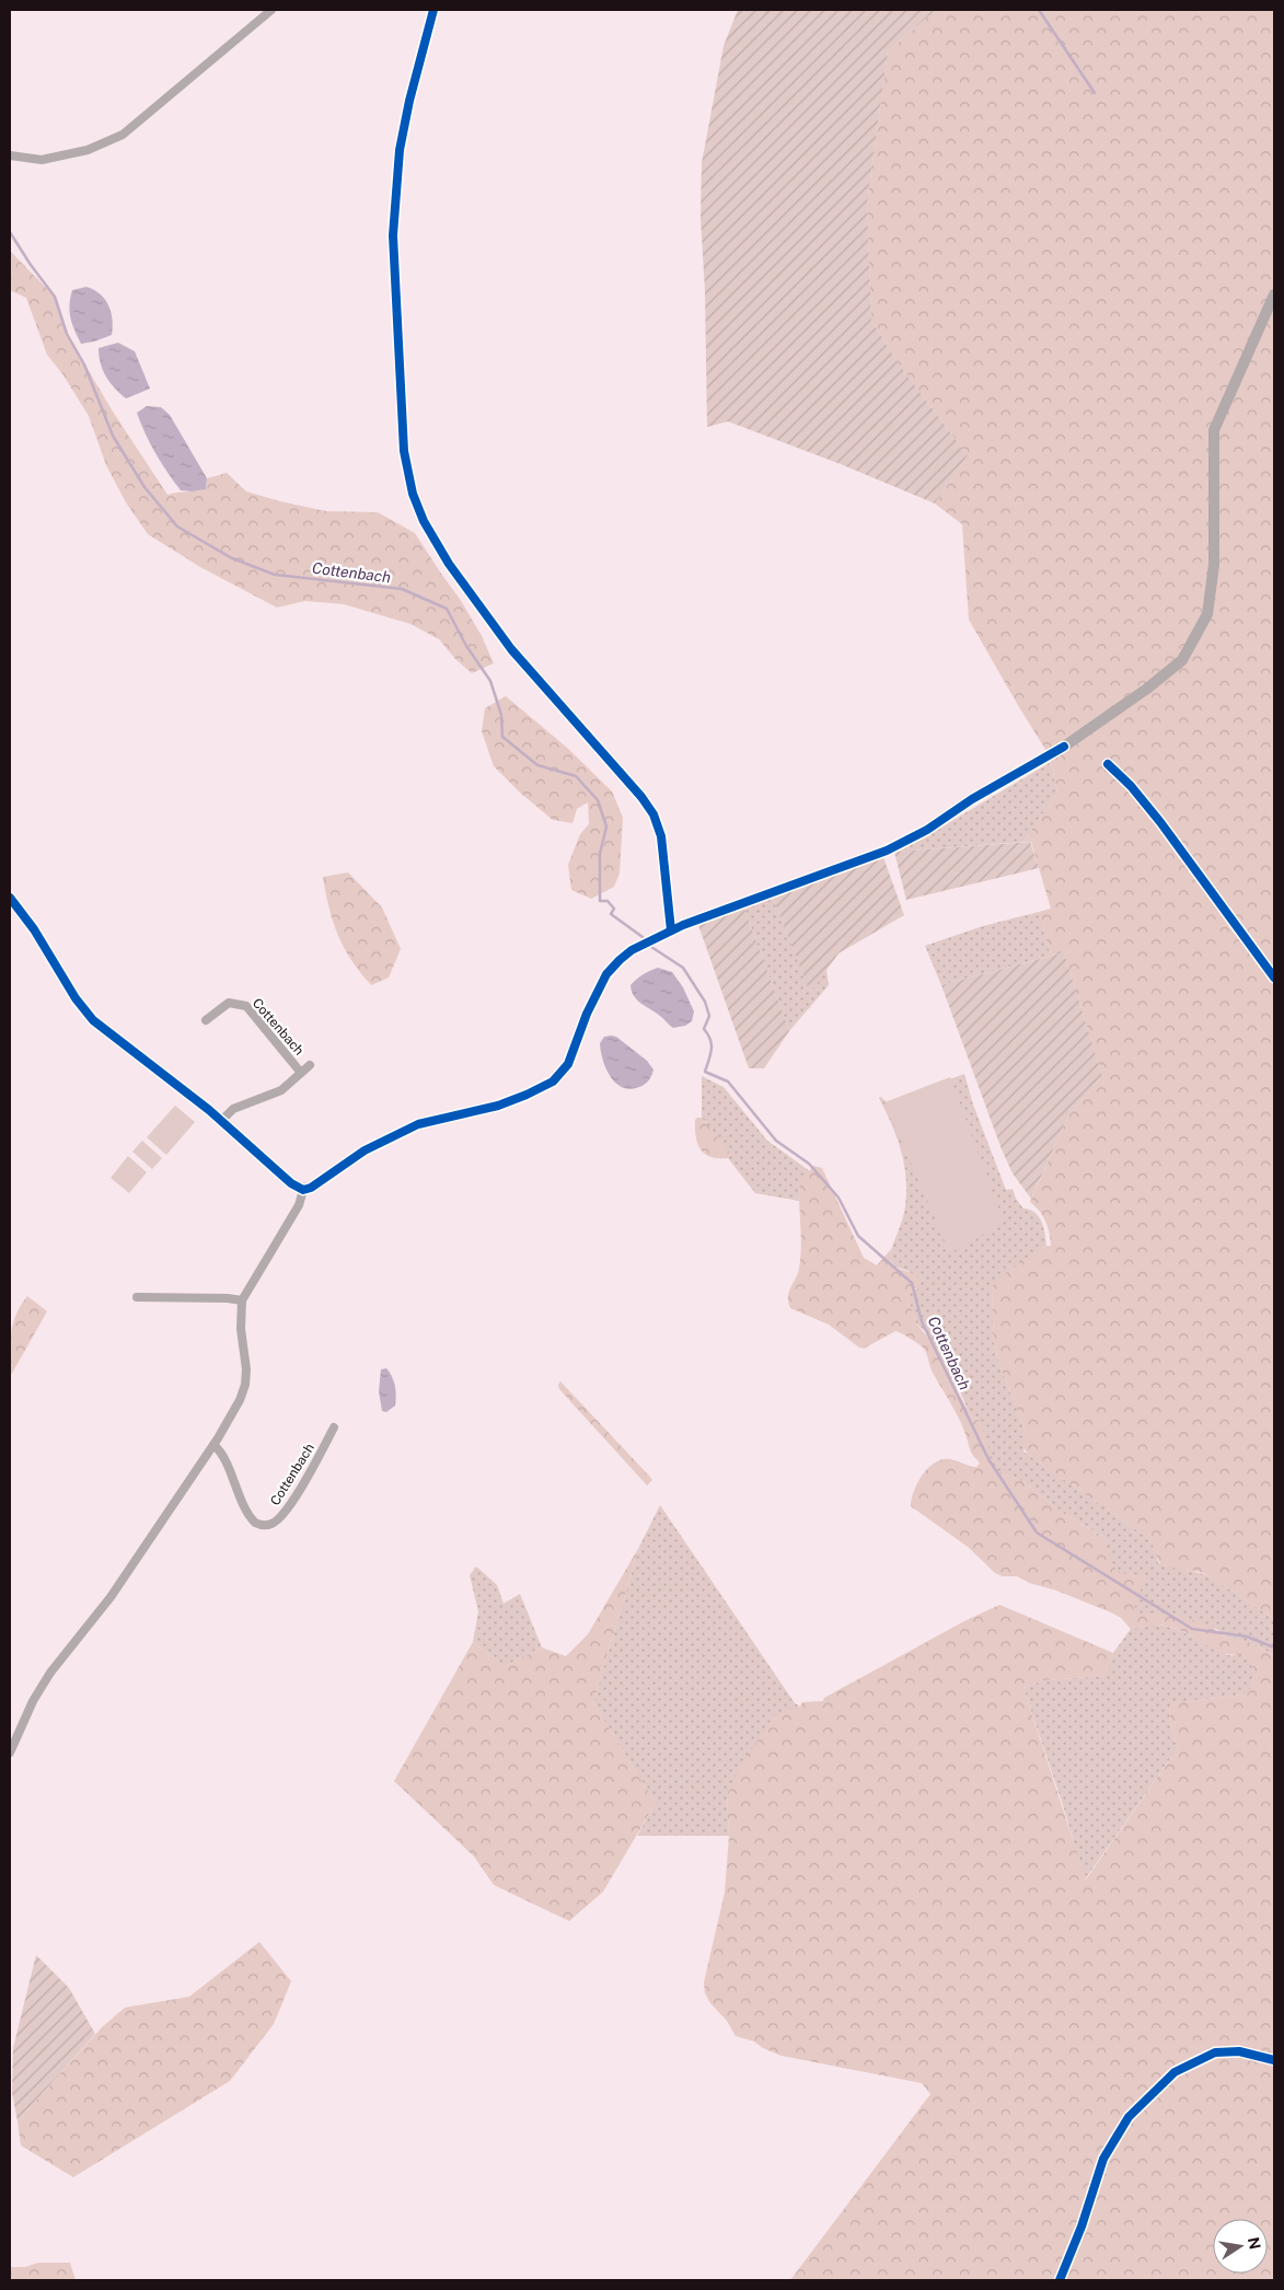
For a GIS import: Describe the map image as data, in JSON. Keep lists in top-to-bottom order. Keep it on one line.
{"streets":{"street":["Cottenbach"]},"water":["Cottenbach"],"north":"right"}
